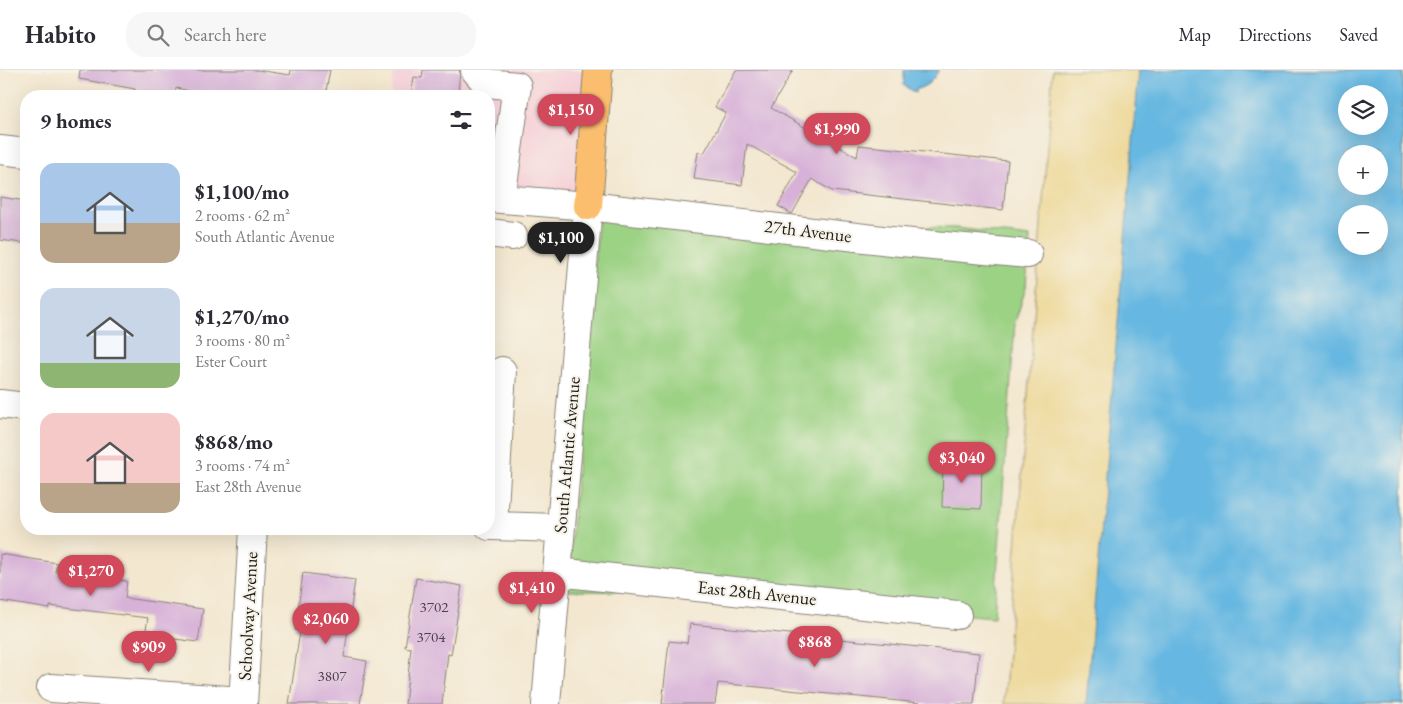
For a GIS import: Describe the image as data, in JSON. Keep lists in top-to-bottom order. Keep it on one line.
{"streets":{"street":["27th Avenue","South Atlantic Avenue","East 28th Avenue","Schoolway Avenue"]},"crossings":[["27th Avenue","South Atlantic Avenue"],["South Atlantic Avenue","East 28th Avenue"]],"house_numbers":["3702","3704","3807"],"page":{"header":"Habito","search":"Search here","nav":["Map","Directions","Saved"],"map_buttons":["+","−"],"heading":"9 homes","price":["$1,150","$1,990","$1,100","$3,040","$1,270","$1,410","$2,060","$868","$909"],"list":[{"name":"$1,100/mo","note":"2 rooms · 62 m² · South Atlantic Avenue"},{"name":"$1,270/mo","note":"3 rooms · 80 m² · Ester Court"},{"name":"$868/mo","note":"3 rooms · 74 m² · East 28th Avenue"}]}}
